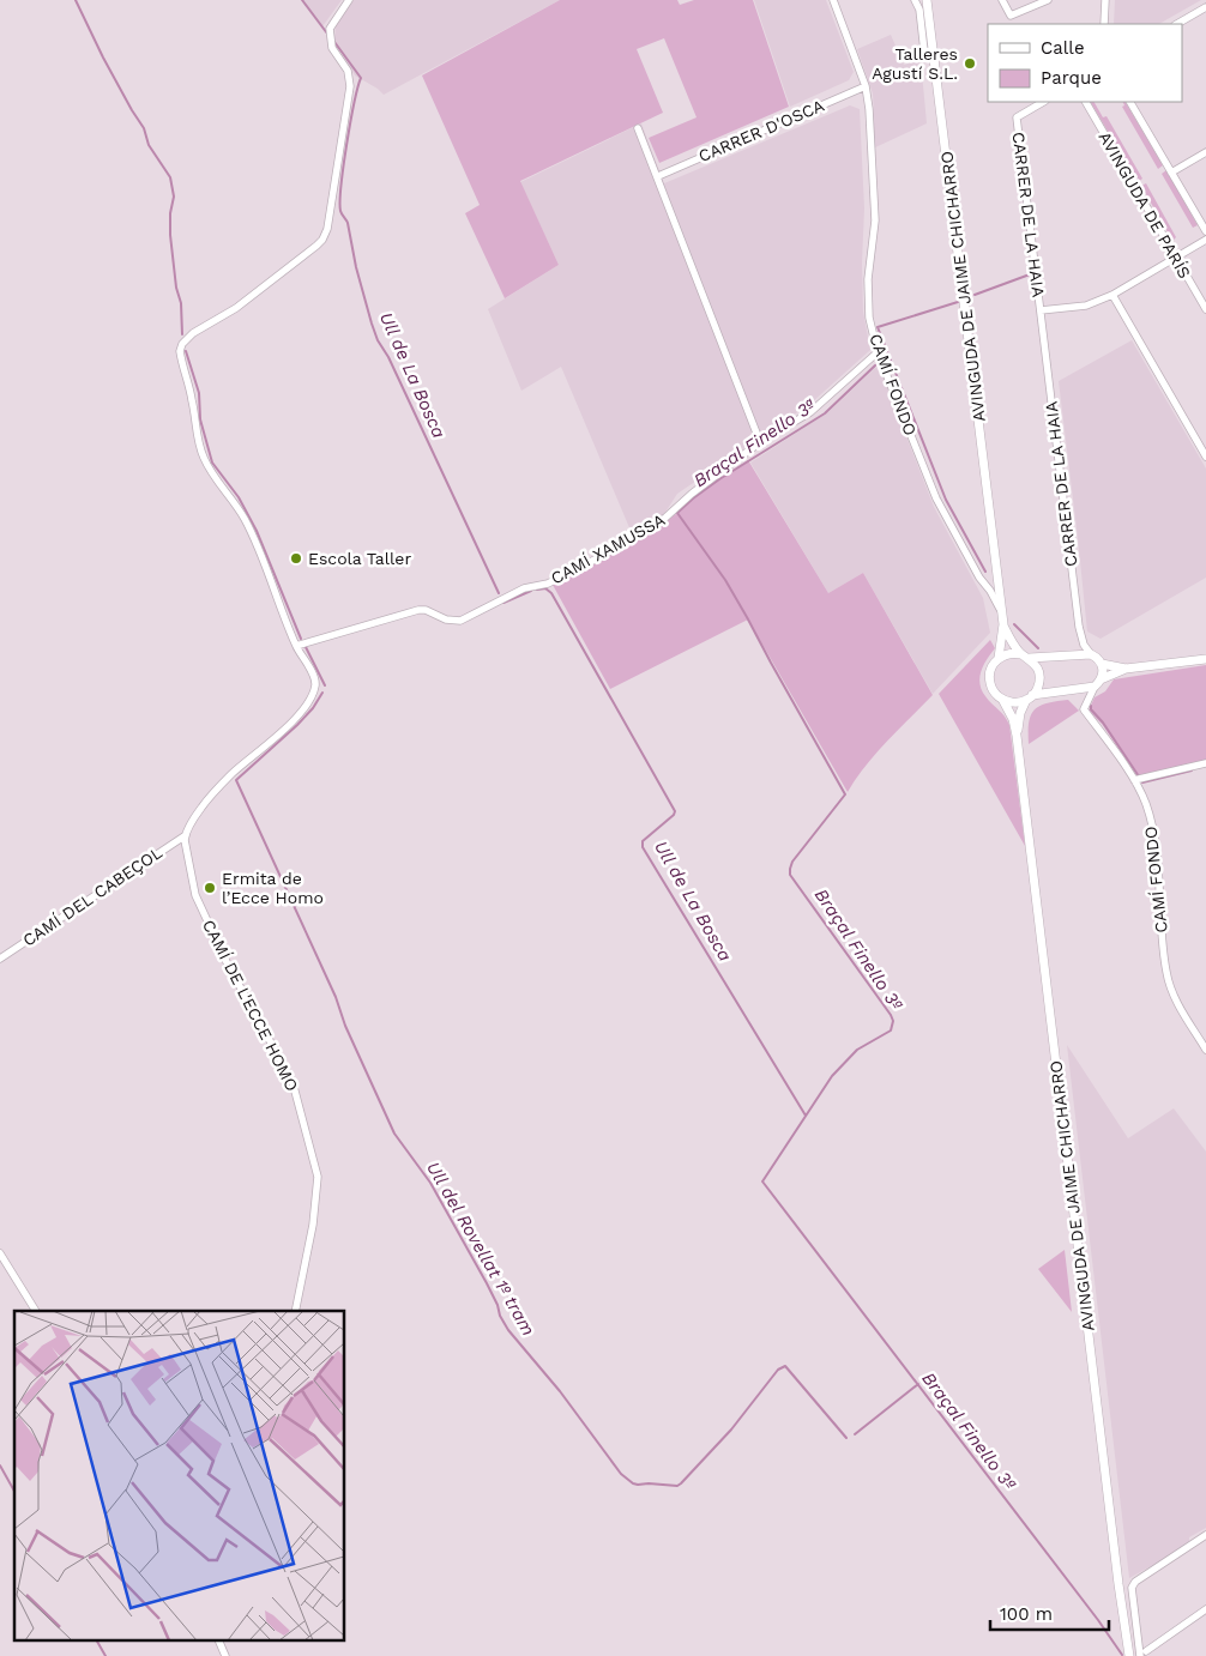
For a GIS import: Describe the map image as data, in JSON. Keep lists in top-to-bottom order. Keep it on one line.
{"streets":{"street":["CARRER D'OSCA","AVINGUDA DE PARÍS","CARRER DE LA HAIA","AVINGUDA DE JAIME CHICHARRO","CAMÍ FONDO","CAMÍ XAMUSSA","CAMÍ DEL CABEÇOL","CAMÍ DE L'ECCE HOMO"]},"crossings":[["CARRER D'OSCA","CAMÍ FONDO"],["AVINGUDA DE JAIME CHICHARRO","CAMÍ FONDO"],["CAMÍ FONDO","CAMÍ XAMUSSA"],["CAMÍ DEL CABEÇOL","CAMÍ DE L'ECCE HOMO"]],"water":["Ull de La Bosca","Braçal Finello 3ª","Ull del Rovellat 1º tram"],"places":["Talleres Agustí S.L.","Escola Taller","Ermita de l’Ecce Homo"],"legend":["Calle","Parque"],"scale_bar":"100 m"}
